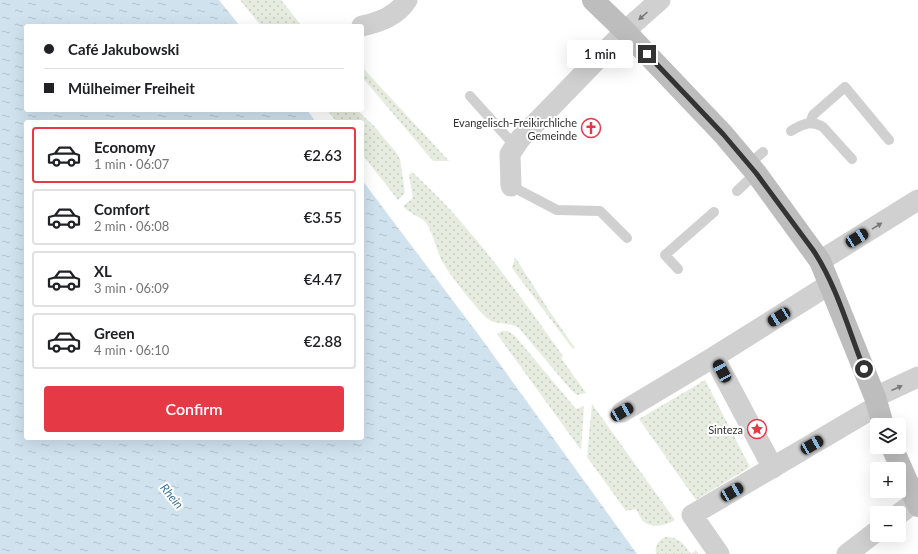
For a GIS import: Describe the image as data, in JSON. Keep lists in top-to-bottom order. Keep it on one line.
{"water":["Rhein"],"places":{"church":["Evangelisch-Freikirchliche Gemeinde"],"place":["Sinteza"]},"page":{"banner":["Café Jakubowski","Mülheimer Freiheit"],"bubble":"1 min","list":[{"name":"Economy","note":"1 min · 06:07","value":"€2.63"},{"name":"Comfort","note":"2 min · 06:08","value":"€3.55"},{"name":"XL","note":"3 min · 06:09","value":"€4.47"},{"name":"Green","note":"4 min · 06:10","value":"€2.88"}],"buttons":"Confirm","map_buttons":["+","−"]}}
